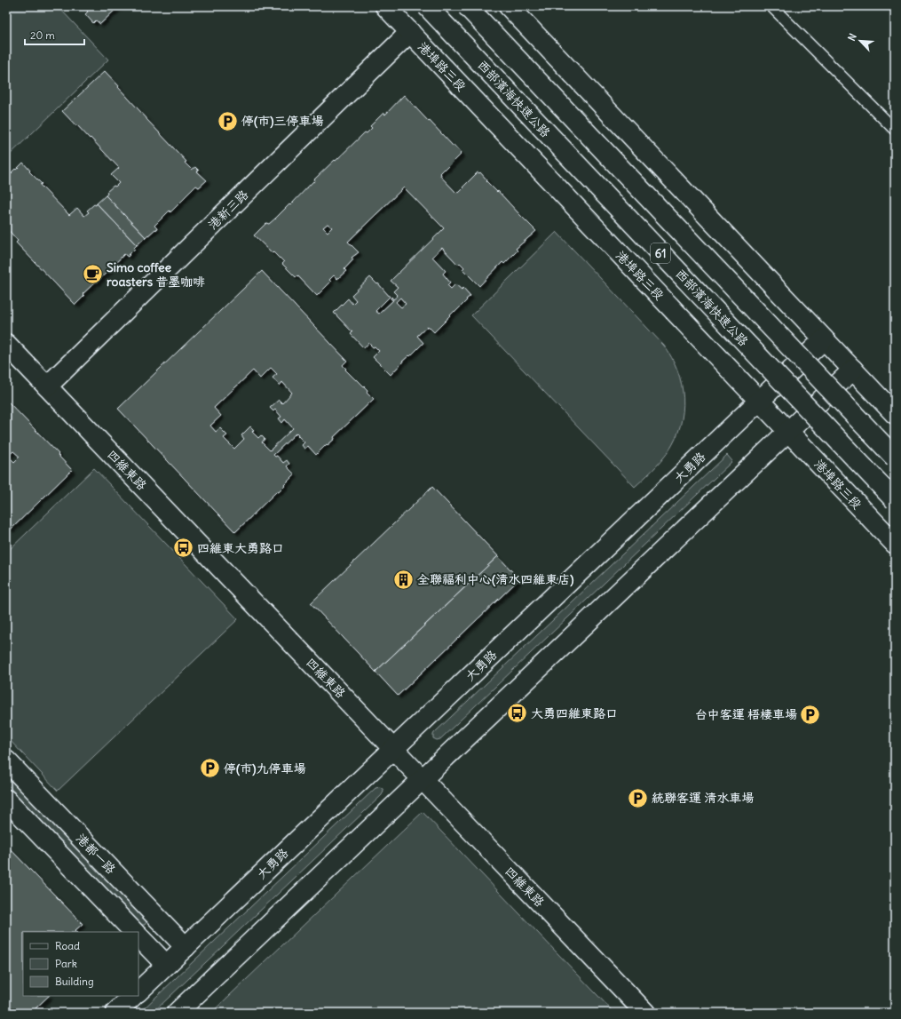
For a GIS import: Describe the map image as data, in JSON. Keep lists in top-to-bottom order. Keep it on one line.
{"streets":{"main road":["港埠路三段","西部濱海快速公路","港新三路","61","大勇路","四維東路","港都一路"]},"crossings":[["港埠路三段","港新三路"],["港埠路三段","大勇路"],["港新三路","四維東路"],["大勇路","四維東路"],["大勇路","港都一路"]],"places":{"parking":["停(市)三停車場","台中客運 梧棲車場","停(市)九停車場","統聯客運 清水車場"],"cafe":["Simo coffee roasters 昔墨咖啡"],"bus stop":["四維東大勇路口","大勇四維東路口"],"building":["全聯福利中心(清水四維東店)"]},"legend":["Road","Park","Building"],"scale_bar":"20 m","north":"top left"}
